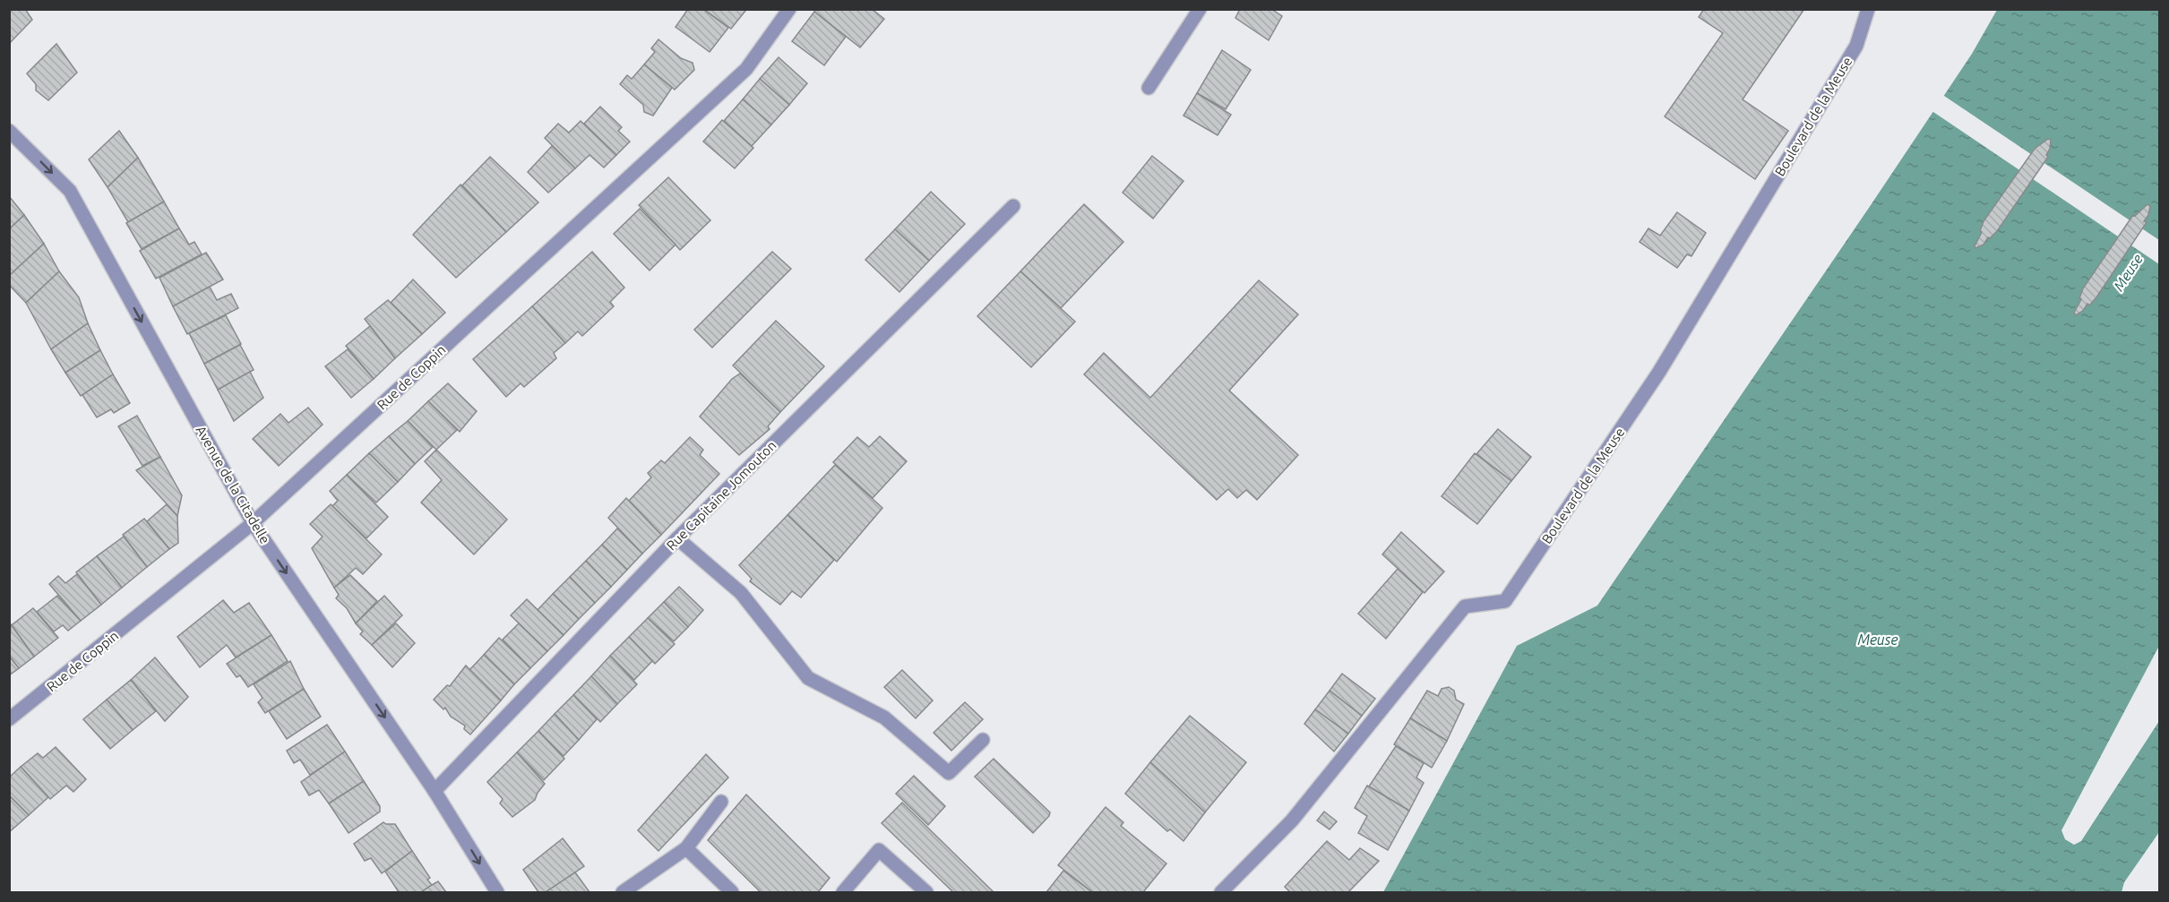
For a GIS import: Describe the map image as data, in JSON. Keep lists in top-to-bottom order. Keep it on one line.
{"streets":{"street":["Boulevard de la Meuse","Rue de Coppin","Avenue de la Citadelle","Rue Capitaine Jomouton"]},"crossings":[["Rue de Coppin","Avenue de la Citadelle"],["Avenue de la Citadelle","Rue Capitaine Jomouton"]],"one_way":["Avenue de la Citadelle"],"water":["Meuse"]}
